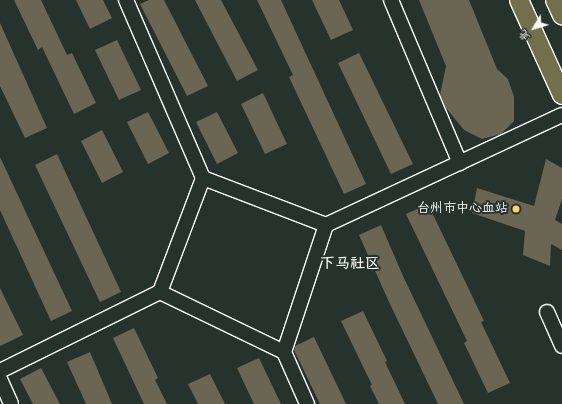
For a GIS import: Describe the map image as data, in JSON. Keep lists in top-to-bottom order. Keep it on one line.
{"districts":["下马社区"],"places":["台州市中心血站"],"north":"bottom left"}
